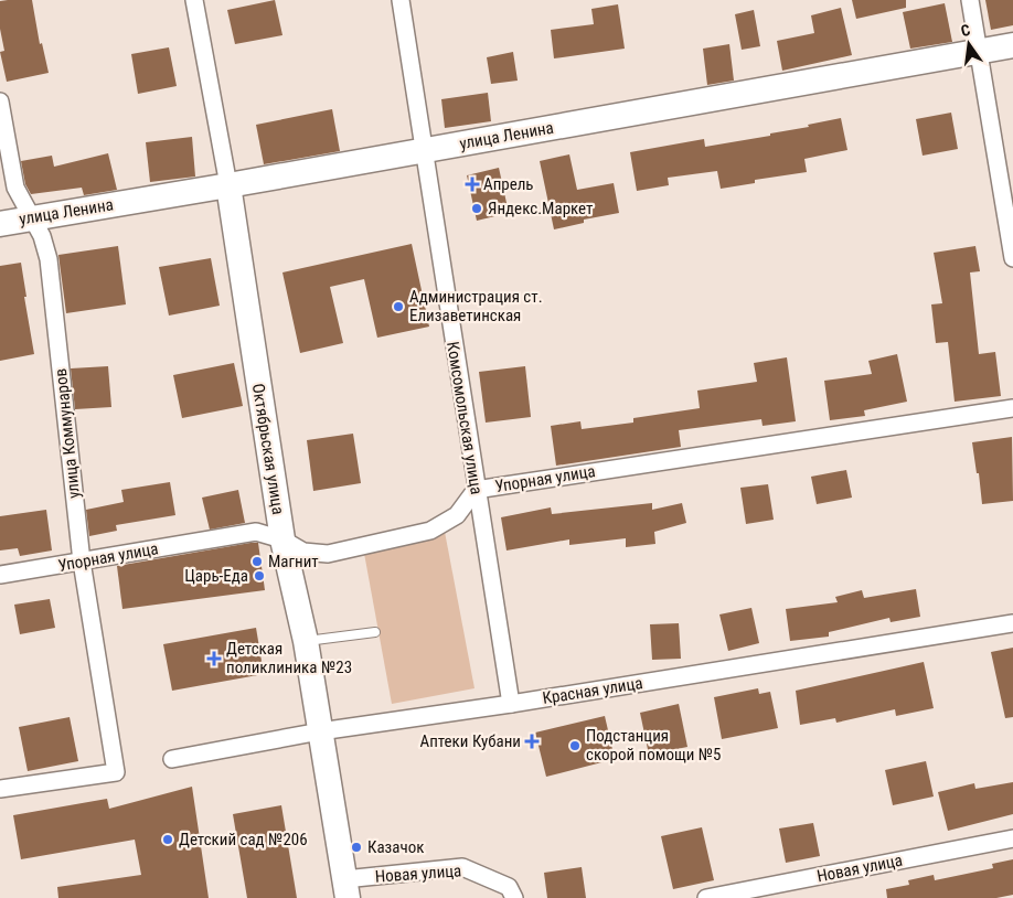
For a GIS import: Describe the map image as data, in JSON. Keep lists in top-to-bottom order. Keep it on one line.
{"streets":{"street":["улица Ленина","Комсомольская улица","улица Коммунаров","Октябрьская улица","Упорная улица","Красная улица","Новая улица"]},"crossings":[["улица Ленина","Комсомольская улица"],["улица Ленина","улица Коммунаров"],["улица Ленина","Октябрьская улица"],["Комсомольская улица","Упорная улица"],["Комсомольская улица","Красная улица"],["улица Коммунаров","Упорная улица"],["Октябрьская улица","Упорная улица"],["Октябрьская улица","Красная улица"],["Октябрьская улица","Новая улица"]],"places":{"health":["Апрель","Детская поликлиника №23","Аптеки Кубани"],"other":["Яндекс.Маркет","Администрация ст. Елизаветинская","Магнит","Царь-Еда","Подстанция скорой помощи №5","Детский сад №206","Казачок"]},"north":"top"}
